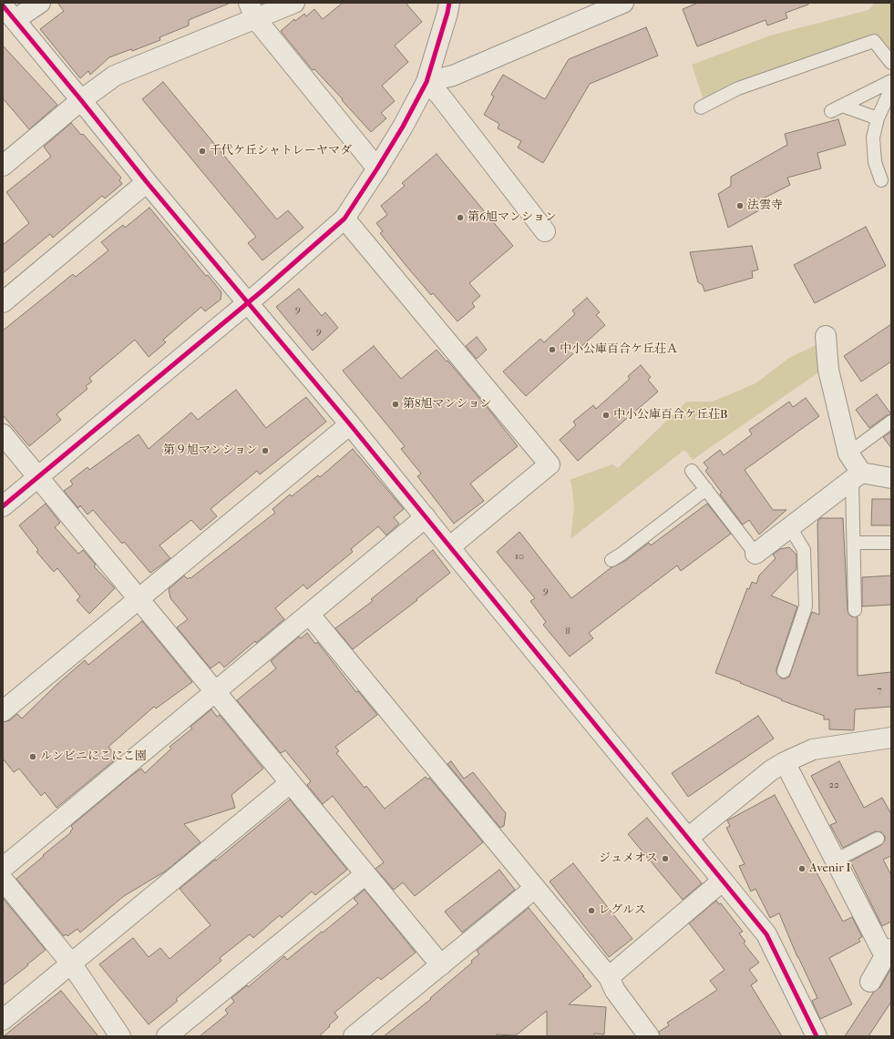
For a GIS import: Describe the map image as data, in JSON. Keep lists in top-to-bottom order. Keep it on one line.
{"places":["千代ケ丘シャトレーヤマダ","法雲寺","第6旭マンション","中小公庫百合ケ丘荘Ａ","第8旭マンション","中小公庫百合ケ丘荘B","第９旭マンション","ルンビニにこにこ園","ジュメオス","Avenir I","レグルス"],"house_numbers":["9","9","10","9","8","7","22"]}
